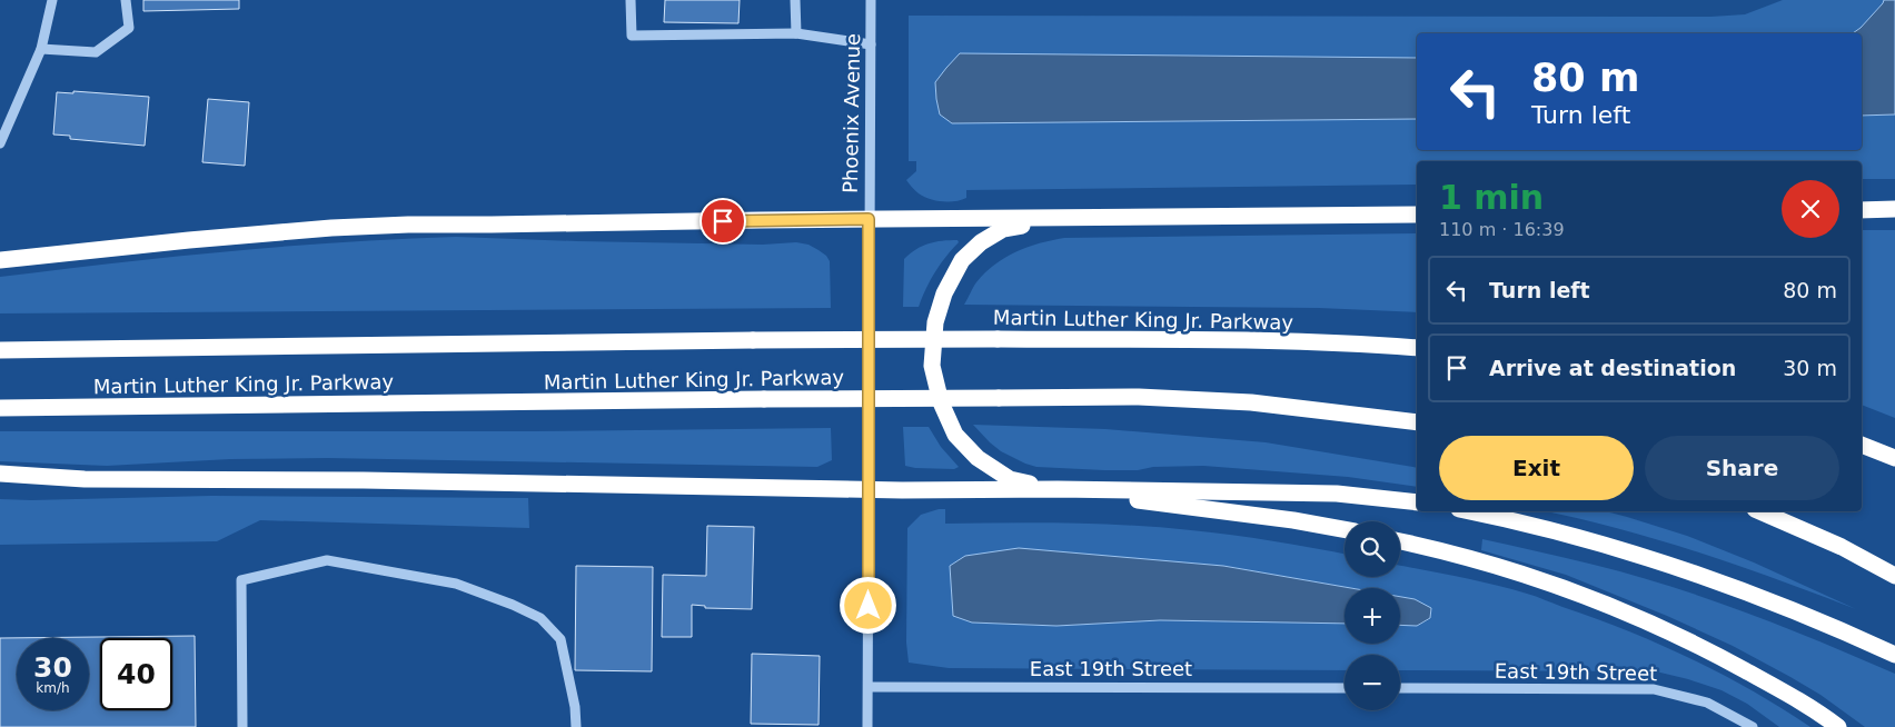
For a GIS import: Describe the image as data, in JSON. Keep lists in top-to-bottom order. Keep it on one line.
{"streets":{"highway":["Martin Luther King Jr. Parkway"],"street":["Phoenix Avenue","East 19th Street"]},"crossings":[["Phoenix Avenue","East 19th Street"]],"page":{"turn":["80 m","Turn left"],"heading":["1 min","110 m · 16:39"],"list":[{"name":"Turn left","value":"80 m"},{"name":"Arrive at destination","value":"30 m"}],"buttons":["Exit","Share"],"map_buttons":["+","−"],"speed":"30 km/h","limit":"40"}}
